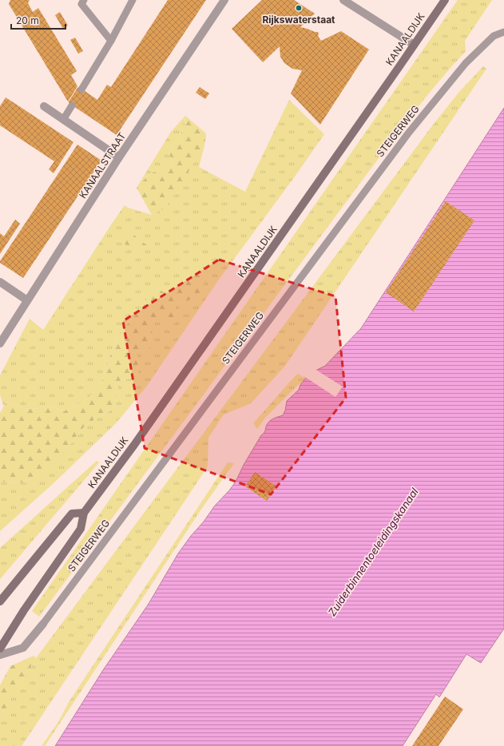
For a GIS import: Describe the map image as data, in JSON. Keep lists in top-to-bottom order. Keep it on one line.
{"streets":{"street":["KANAALDIJK","STEIGERWEG","KANAALSTRAAT"]},"water":["Zuiderbinnentoeleidingskanaal"],"places":["Rijkswaterstaat"],"scale_bar":"20 m"}
